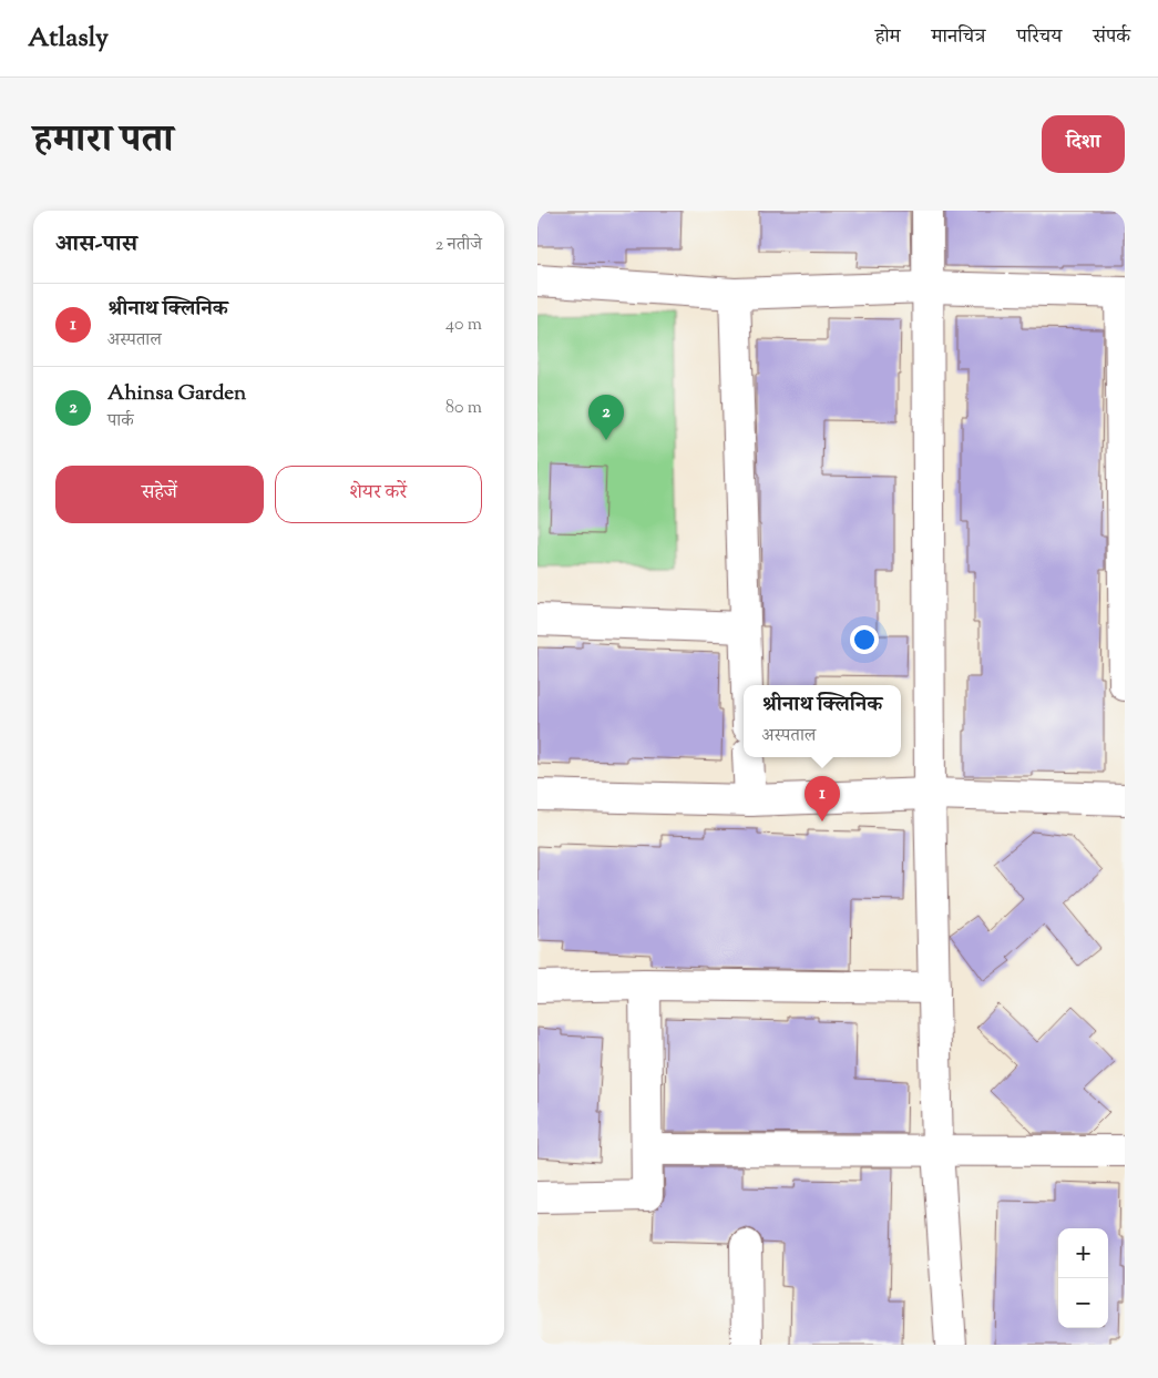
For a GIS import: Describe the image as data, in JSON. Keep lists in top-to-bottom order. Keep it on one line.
{"page":{"header":"Atlasly","nav":["होम","मानचित्र","परिचय","संपर्क"],"title":"हमारा पता","buttons":["दिशा",["सहेजें","शेयर करें"]],"heading":["आस-पास","2 नतीजे"],"list":[{"mark":"1","name":"श्रीनाथ क्लिनिक","note":"अस्पताल","value":"40 m"},{"mark":"2","name":"Ahinsa Garden","note":"पार्क","value":"80 m"}],"pins":["2","1"],"popup":["श्रीनाथ क्लिनिक","अस्पताल"],"map_buttons":["+","−"]}}
